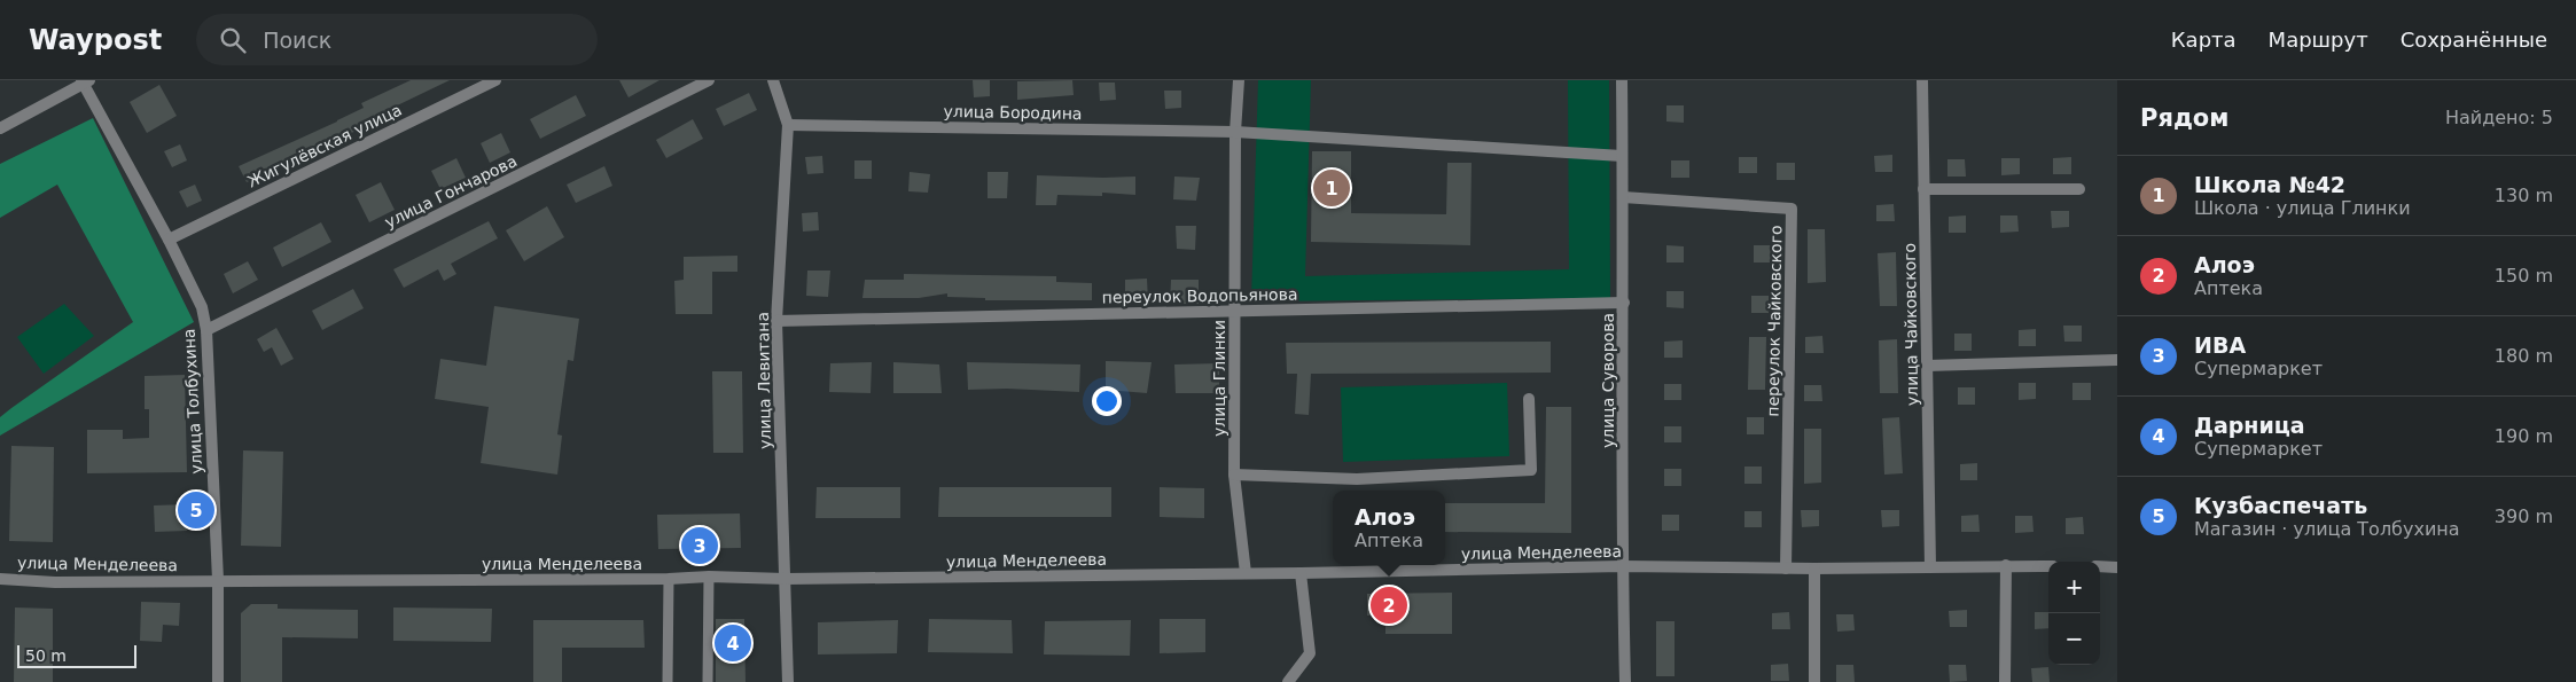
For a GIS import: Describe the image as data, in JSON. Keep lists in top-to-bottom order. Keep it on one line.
{"streets":{"street":["улица Бородина","Жигулёвская улица","улица Гончарова","переулок Водопьянова","переулок Чайковского","улица Чайковского","улица Глинки","улица Левитана","улица Суворова","улица Толбухина","улица Менделеева"]},"crossings":[["улица Бородина","улица Глинки"],["улица Бородина","улица Левитана"],["улица Бородина","улица Суворова"],["Жигулёвская улица","улица Толбухина"],["улица Гончарова","улица Толбухина"],["переулок Водопьянова","улица Глинки"],["переулок Водопьянова","улица Левитана"],["переулок Водопьянова","улица Суворова"],["переулок Чайковского","улица Суворова"],["переулок Чайковского","улица Менделеева"],["улица Чайковского","улица Менделеева"],["улица Глинки","улица Менделеева"],["улица Левитана","улица Менделеева"],["улица Суворова","улица Менделеева"],["улица Толбухина","улица Менделеева"]],"scale_bar":"50 m","page":{"header":"Waypost","search":"Поиск","nav":["Карта","Маршрут","Сохранённые"],"heading":["Рядом","Найдено: 5"],"list":[{"mark":"1","name":"Школа №42","note":"Школа · улица Глинки","value":"130 m"},{"mark":"2","name":"Алоэ","note":"Аптека","value":"150 m"},{"mark":"3","name":"ИВА","note":"Супермаркет","value":"180 m"},{"mark":"4","name":"Дарница","note":"Супермаркет","value":"190 m"},{"mark":"5","name":"Кузбаспечать","note":"Магазин · улица Толбухина","value":"390 m"}],"pins":["1","5","3","2","4"],"popup":["Алоэ","Аптека"],"map_buttons":["+","−"],"scale":"50 m"}}
